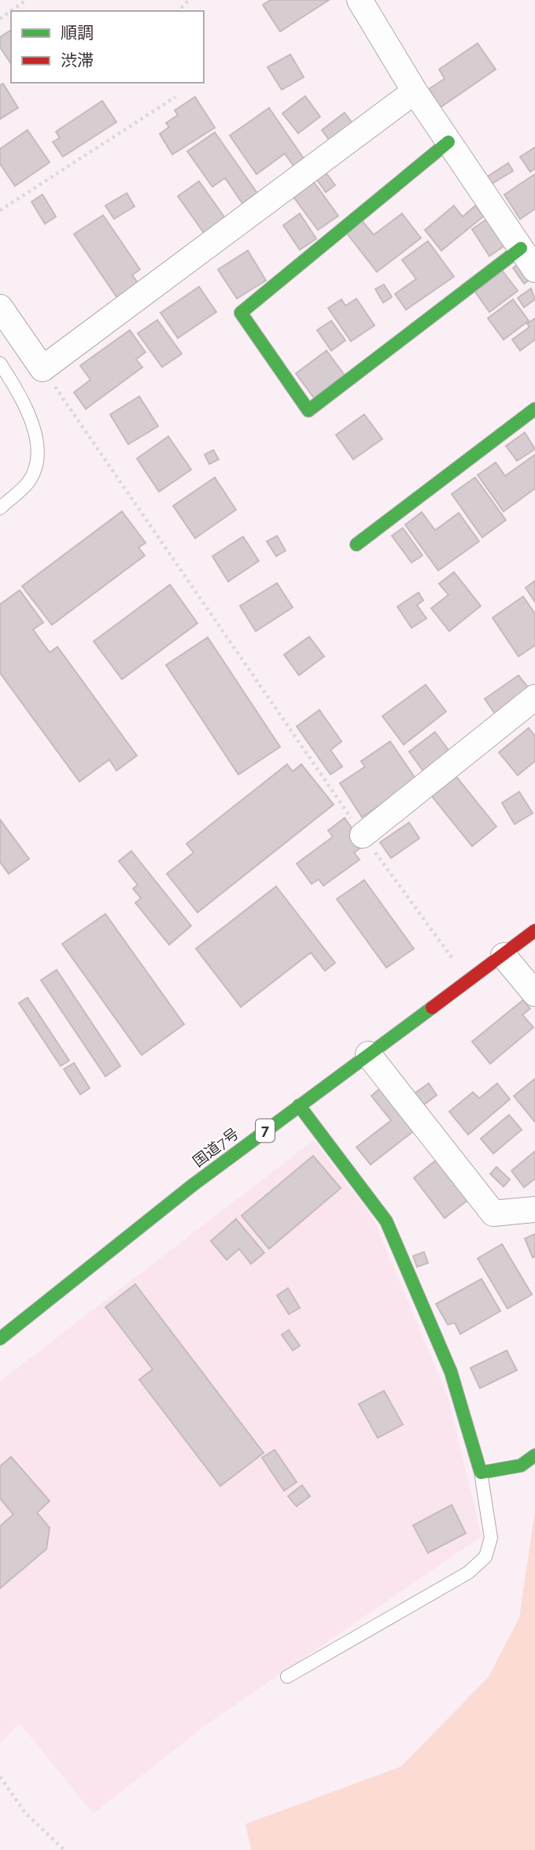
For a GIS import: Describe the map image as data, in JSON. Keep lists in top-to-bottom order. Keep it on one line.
{"streets":{"main road":["7","国道7号"]},"legend":["順調","渋滞"]}
